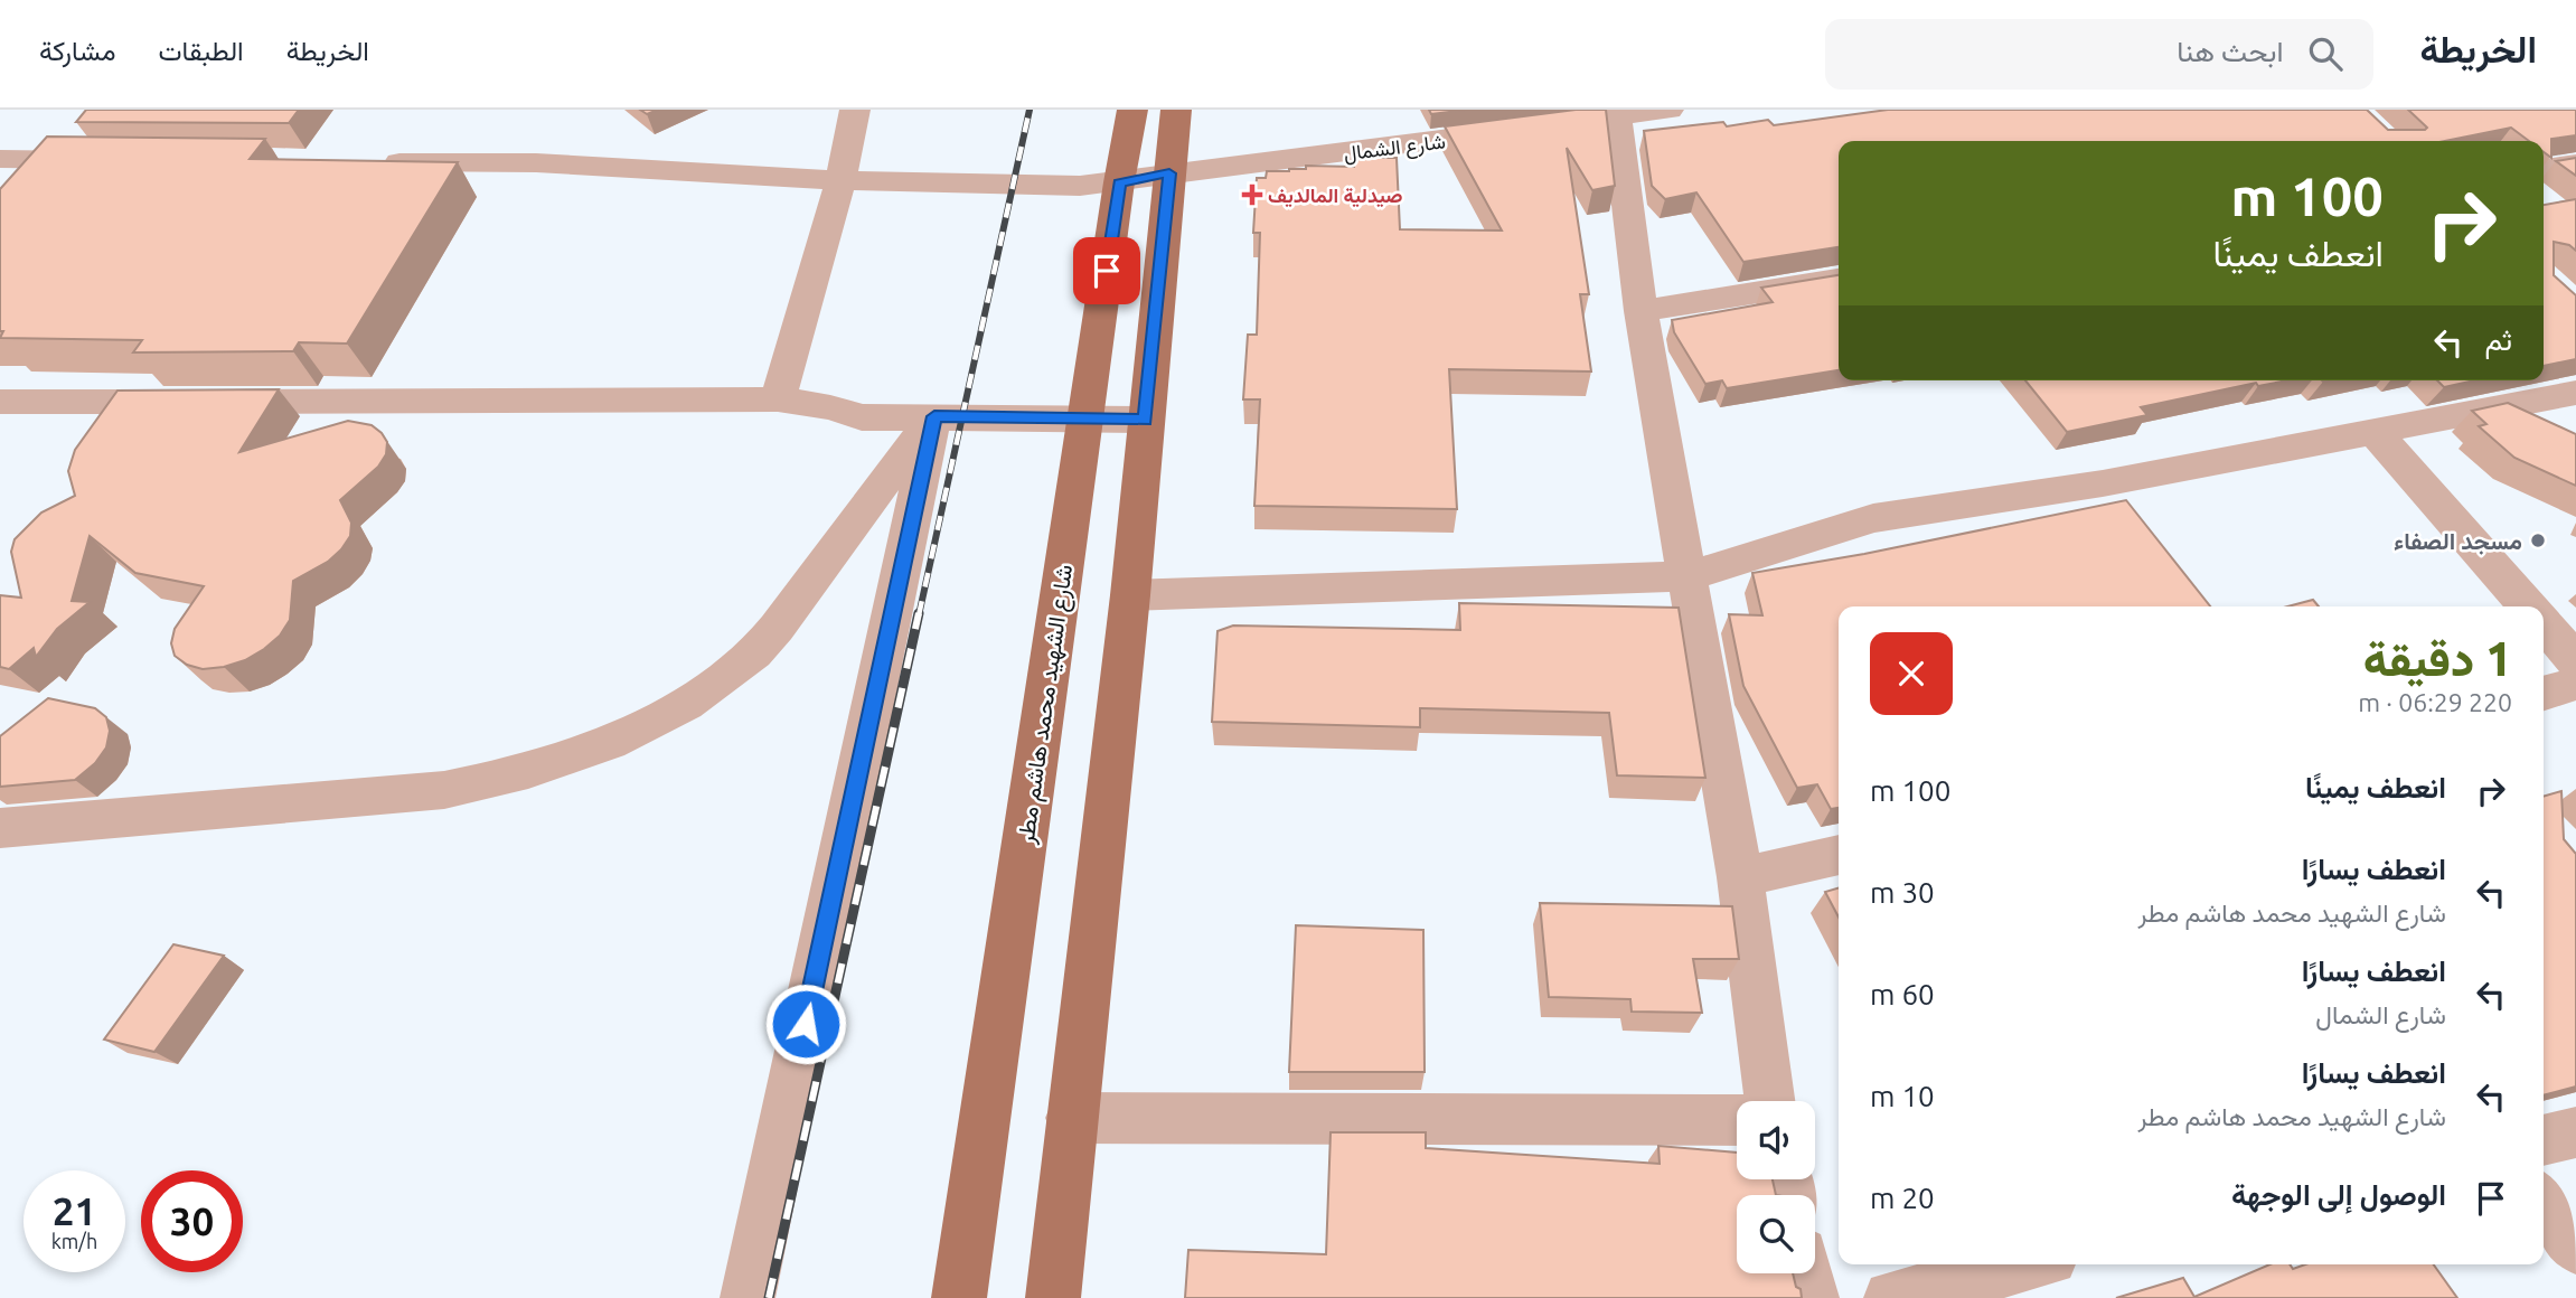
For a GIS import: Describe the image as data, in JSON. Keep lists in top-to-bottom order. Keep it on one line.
{"streets":{"main road":["شارع الشهيد محمد هاشم مطر"],"street":["شارع الشمال"]},"crossings":[["شارع الشمال","شارع الشهيد محمد هاشم مطر"]],"places":{"health":["صيدلية المالديف"],"other":["مسجد الصفاء"]},"page":{"header":"الخريطة","search":"ابحث هنا","nav":["الخريطة","الطبقات","مشاركة"],"turn":["100 m","انعطف يمينًا"],"then":"ثم","heading":["1 دقيقة","220 m · 06:29"],"list":[{"name":"انعطف يمينًا","value":"100 m"},{"name":"انعطف يسارًا","note":"شارع الشهيد محمد هاشم مطر","value":"30 m"},{"name":"انعطف يسارًا","note":"شارع الشمال","value":"60 m"},{"name":"انعطف يسارًا","note":"شارع الشهيد محمد هاشم مطر","value":"10 m"},{"name":"الوصول إلى الوجهة","value":"20 m"}],"speed":"21 km/h","limit":"30"}}
